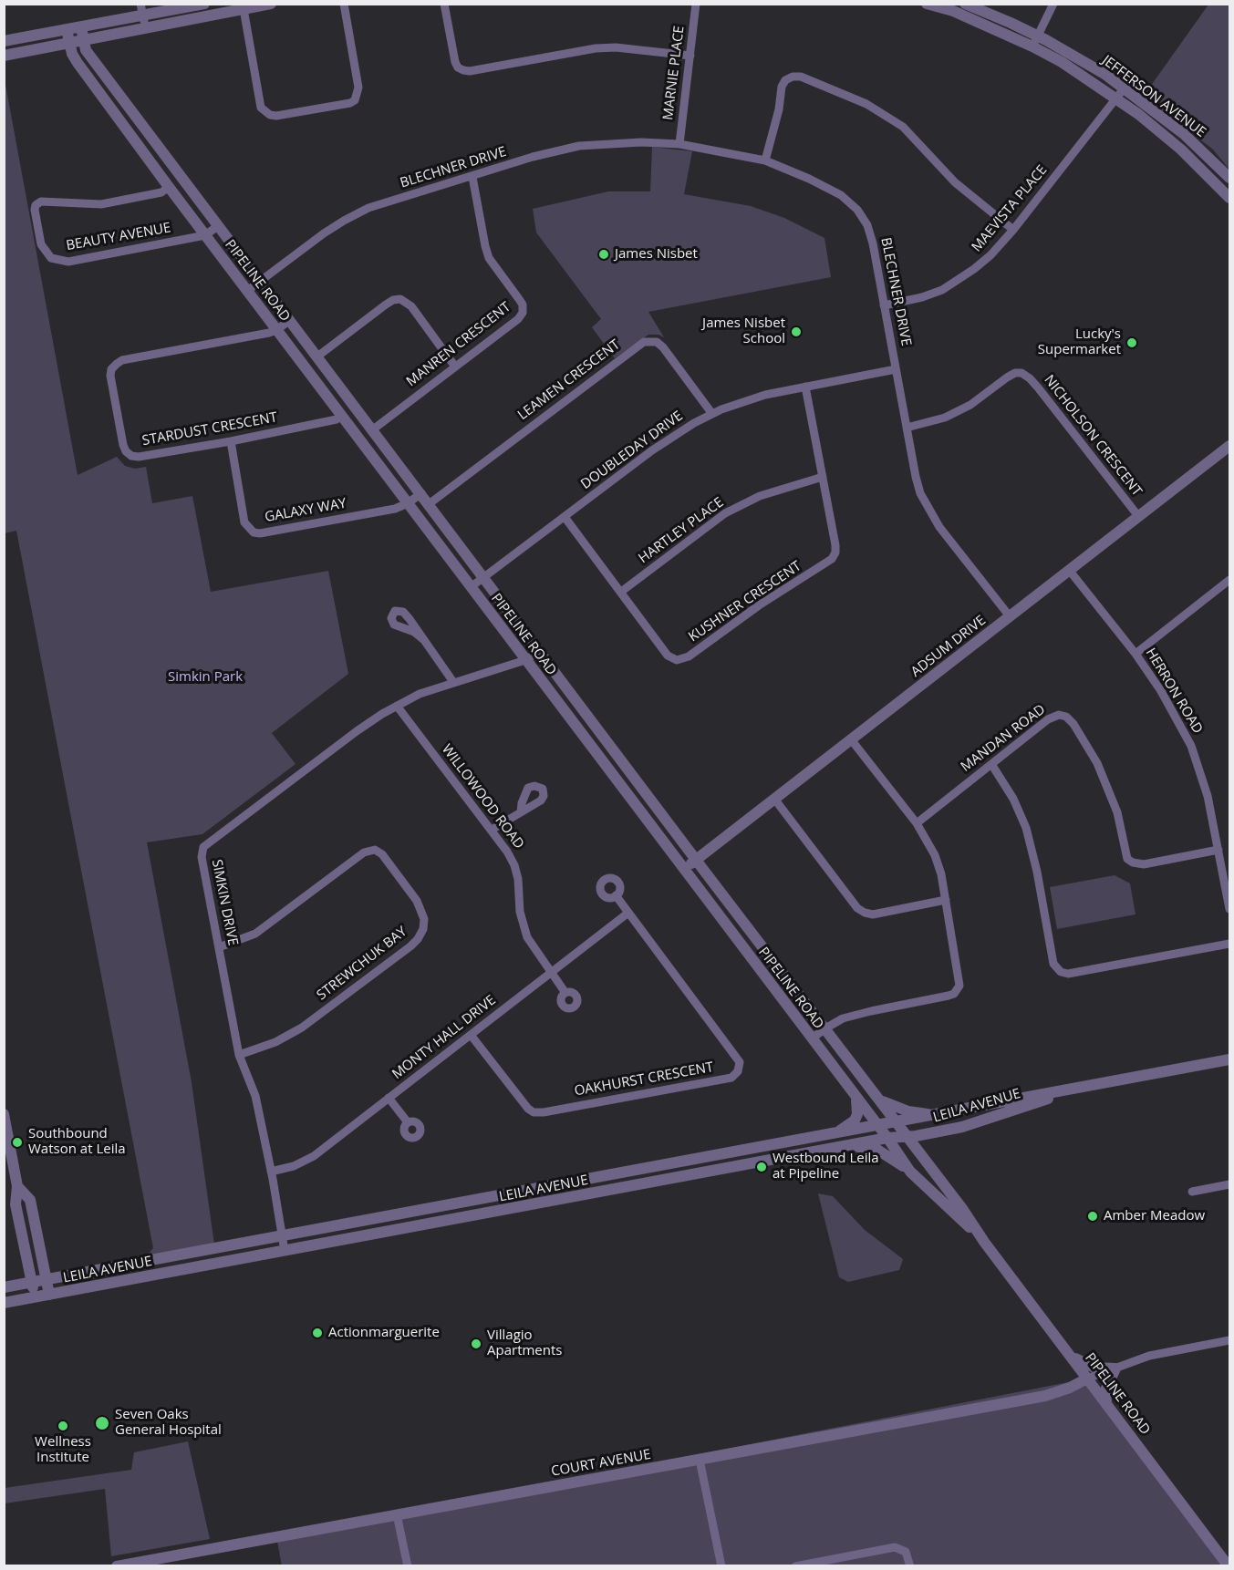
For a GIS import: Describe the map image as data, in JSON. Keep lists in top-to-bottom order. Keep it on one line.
{"streets":{"street":["MARNIE PLACE","JEFFERSON AVENUE","BLECHNER DRIVE","MAEVISTA PLACE","BEAUTY AVENUE","PIPELINE ROAD","MANREN CRESCENT","LEAMEN CRESCENT","STARDUST CRESCENT","NICHOLSON CRESCENT","DOUBLEDAY DRIVE","GALAXY WAY","HARTLEY PLACE","KUSHNER CRESCENT","ADSUM DRIVE","HERRON ROAD","MANDAN ROAD","WILLOWOOD ROAD","SIMKIN DRIVE","STREWCHUK BAY","MONTY HALL DRIVE","OAKHURST CRESCENT","LEILA AVENUE","COURT AVENUE"]},"crossings":[["MARNIE PLACE","BLECHNER DRIVE"],["JEFFERSON AVENUE","MAEVISTA PLACE"],["BLECHNER DRIVE","MAEVISTA PLACE"],["BLECHNER DRIVE","PIPELINE ROAD"],["BLECHNER DRIVE","MANREN CRESCENT"],["BLECHNER DRIVE","NICHOLSON CRESCENT"],["BLECHNER DRIVE","DOUBLEDAY DRIVE"],["BLECHNER DRIVE","ADSUM DRIVE"],["BEAUTY AVENUE","PIPELINE ROAD"],["PIPELINE ROAD","MANREN CRESCENT"],["PIPELINE ROAD","LEAMEN CRESCENT"],["PIPELINE ROAD","STARDUST CRESCENT"],["PIPELINE ROAD","DOUBLEDAY DRIVE"],["PIPELINE ROAD","GALAXY WAY"],["PIPELINE ROAD","ADSUM DRIVE"],["PIPELINE ROAD","SIMKIN DRIVE"],["PIPELINE ROAD","LEILA AVENUE"],["PIPELINE ROAD","COURT AVENUE"],["LEAMEN CRESCENT","DOUBLEDAY DRIVE"],["STARDUST CRESCENT","GALAXY WAY"],["NICHOLSON CRESCENT","ADSUM DRIVE"],["DOUBLEDAY DRIVE","KUSHNER CRESCENT"],["HARTLEY PLACE","KUSHNER CRESCENT"],["ADSUM DRIVE","HERRON ROAD"],["HERRON ROAD","MANDAN ROAD"],["WILLOWOOD ROAD","SIMKIN DRIVE"],["WILLOWOOD ROAD","MONTY HALL DRIVE"],["SIMKIN DRIVE","STREWCHUK BAY"],["SIMKIN DRIVE","MONTY HALL DRIVE"],["SIMKIN DRIVE","LEILA AVENUE"],["MONTY HALL DRIVE","OAKHURST CRESCENT"]],"parks":["Simkin Park"],"places":["James Nisbet","James Nisbet School","Lucky's Supermarket","Southbound Watson at Leila","Westbound Leila at Pipeline","Amber Meadow","Actionmarguerite","Villagio Apartments","Seven Oaks General Hospital","Wellness Institute"]}
